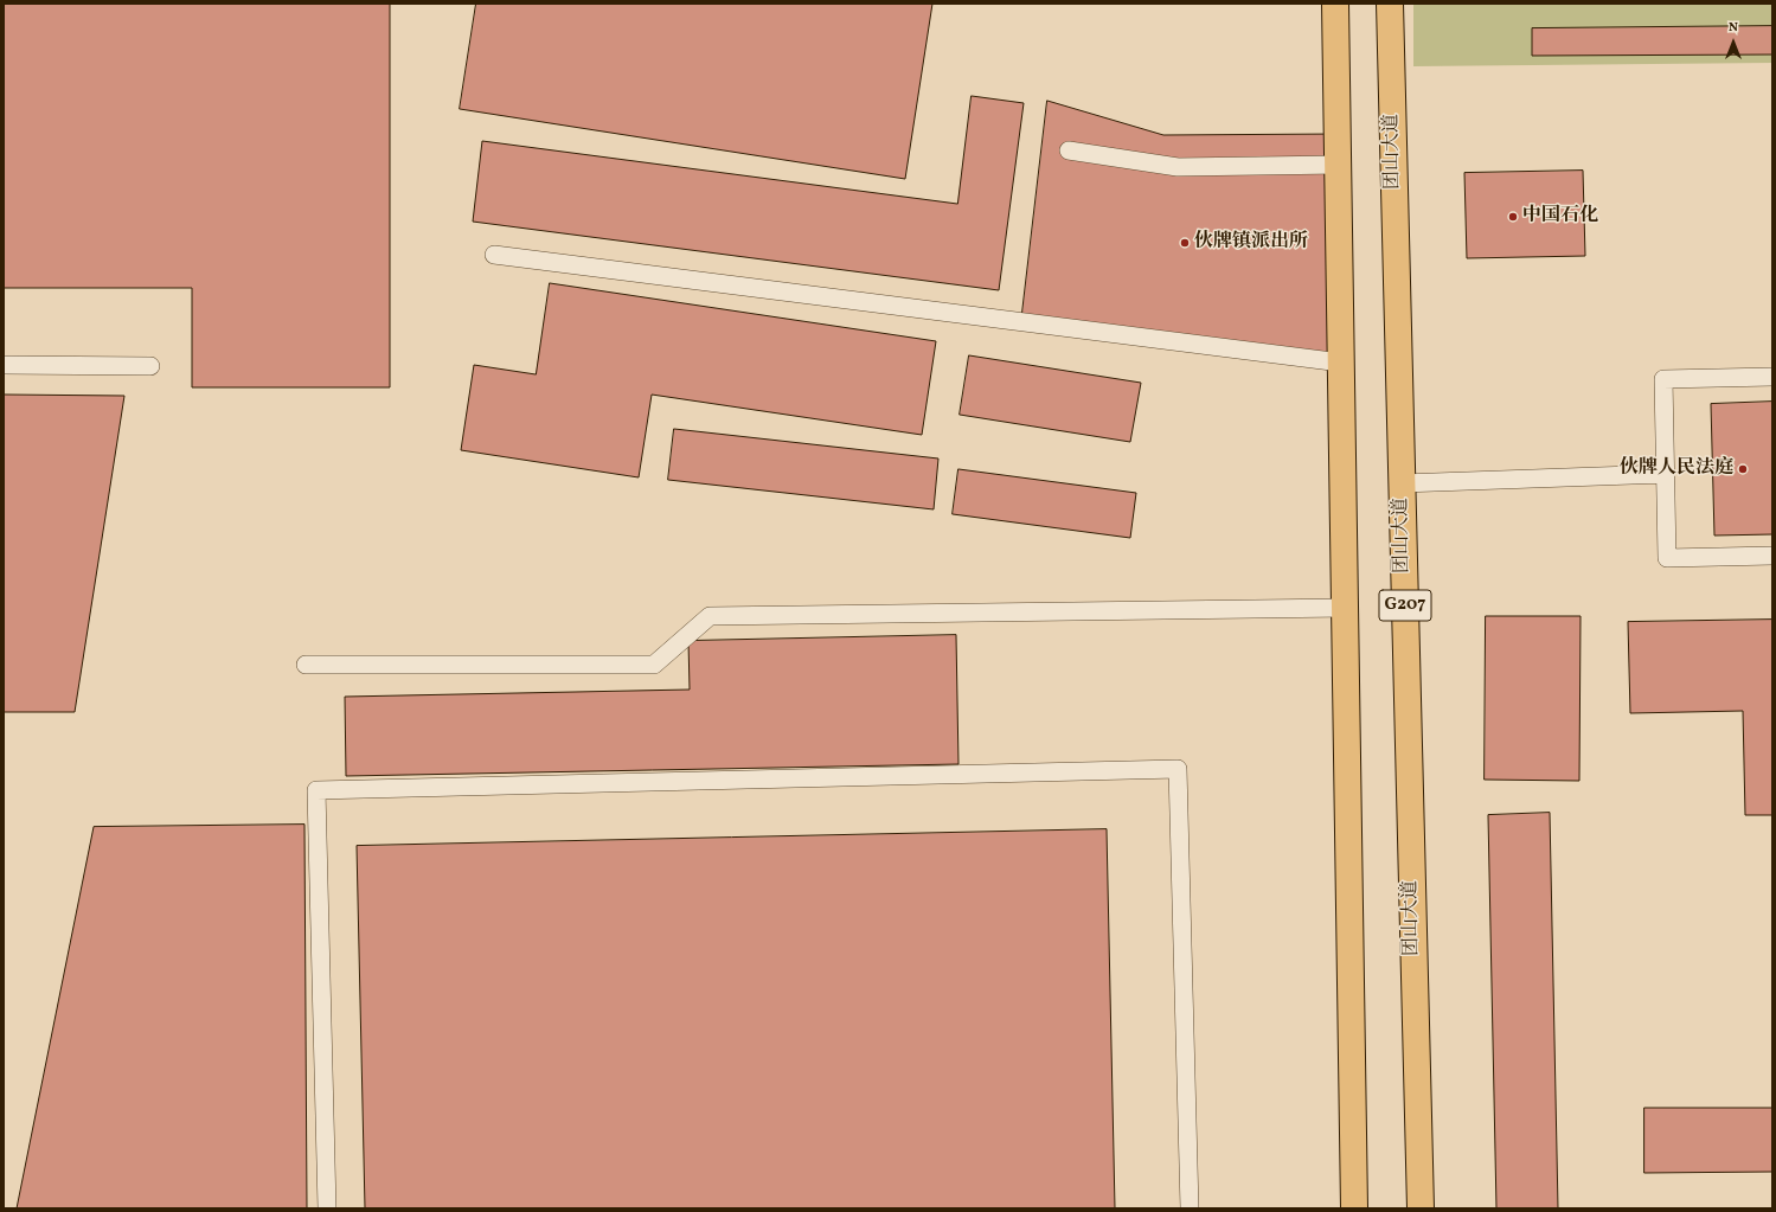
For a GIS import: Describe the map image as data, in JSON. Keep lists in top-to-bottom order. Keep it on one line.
{"streets":{"highway":["团山大道","G207"]},"places":["中国石化","伙牌镇派出所","伙牌人民法庭"],"north":"top"}
